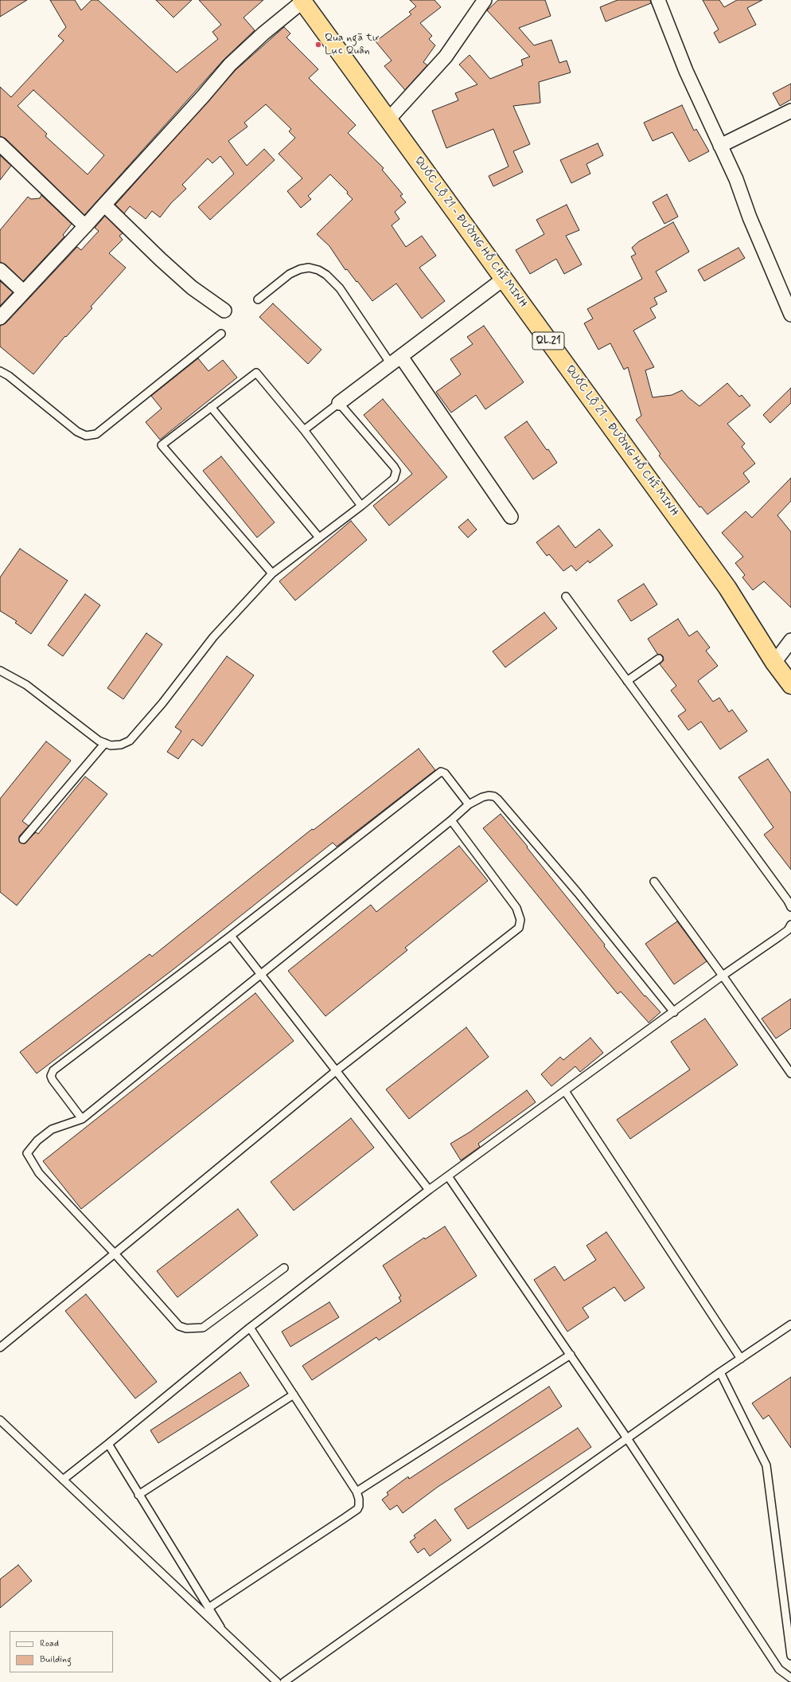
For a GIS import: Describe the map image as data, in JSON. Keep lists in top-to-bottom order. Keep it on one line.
{"streets":{"highway":["QUỐC LỘ 21 - ĐƯỜNG HỒ CHÍ MINH","QL.21"]},"places":["Qua ngã tư Lục Quân"],"legend":["Road","Building"]}
